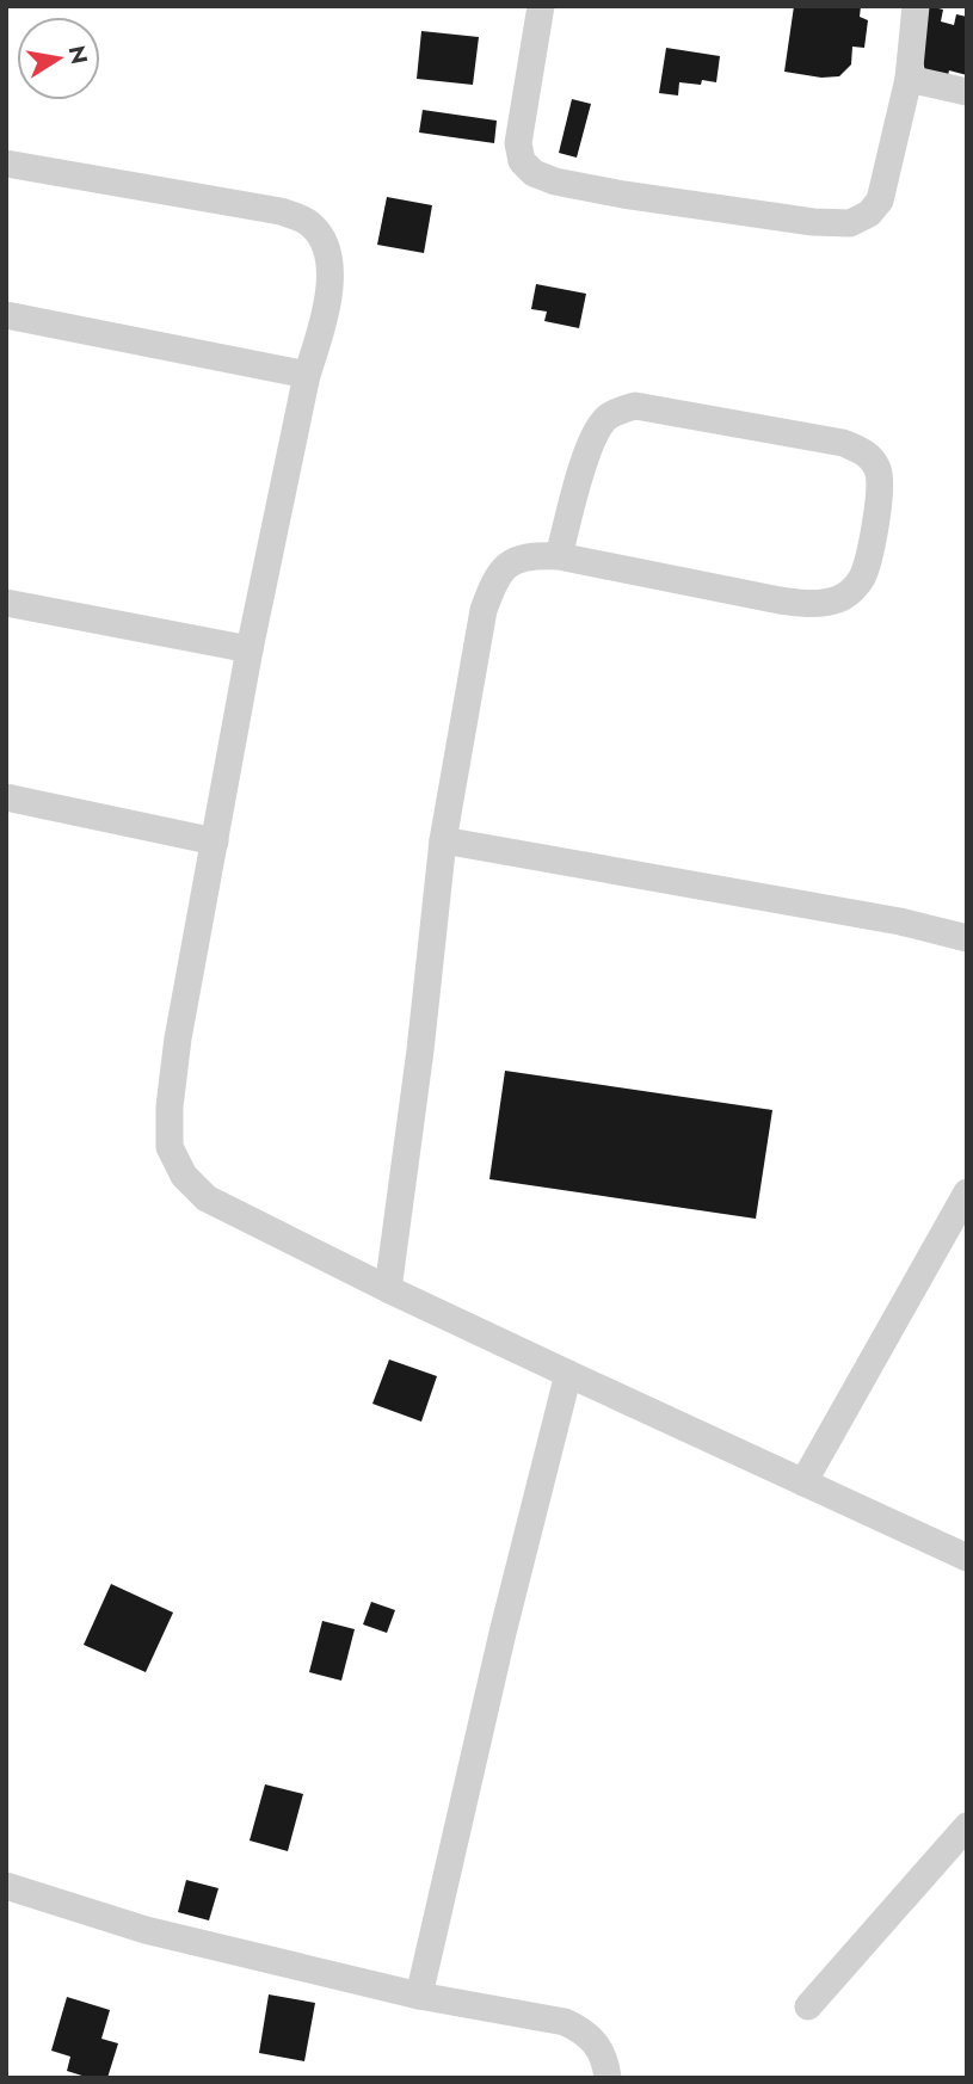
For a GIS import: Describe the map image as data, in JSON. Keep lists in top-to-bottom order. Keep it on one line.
{"north":"right"}
